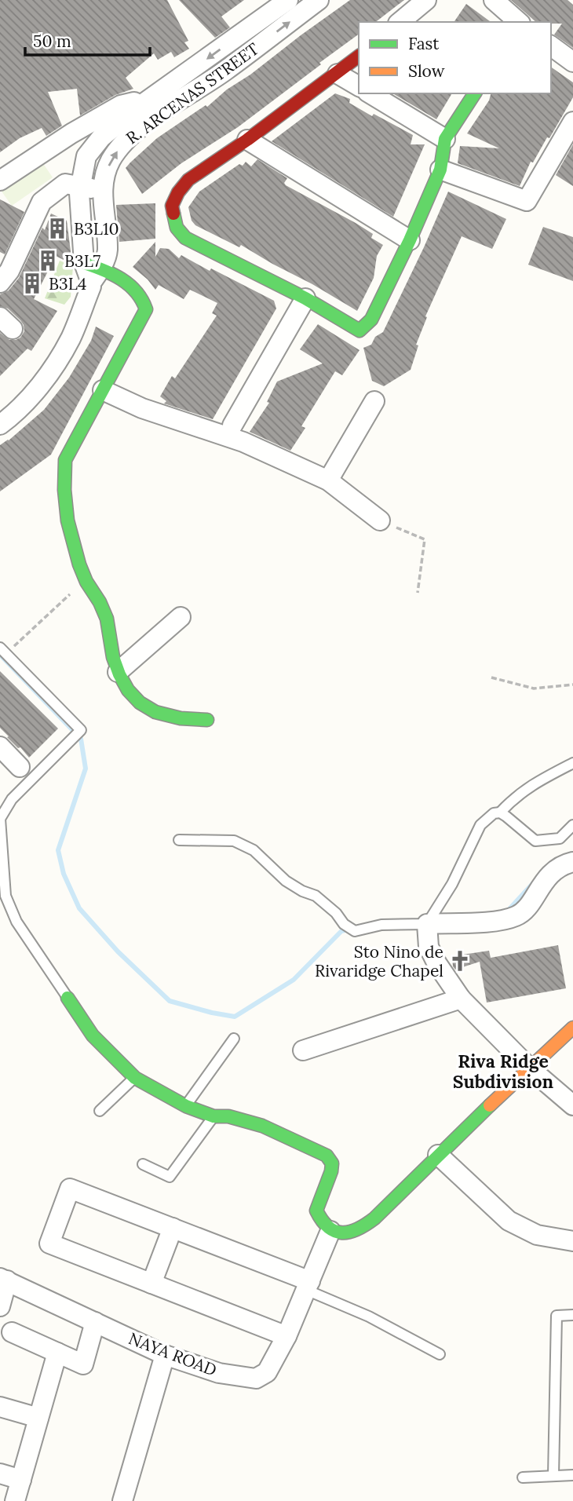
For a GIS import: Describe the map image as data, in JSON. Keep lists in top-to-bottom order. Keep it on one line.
{"streets":{"street":["R. ARCENAS STREET","NAYA ROAD"]},"districts":["Riva Ridge Subdivision"],"places":{"building":["B3L10","B3L7","B3L4"],"church":["Sto Nino de Rivaridge Chapel"]},"legend":["Fast","Slow"],"scale_bar":"50 m"}
